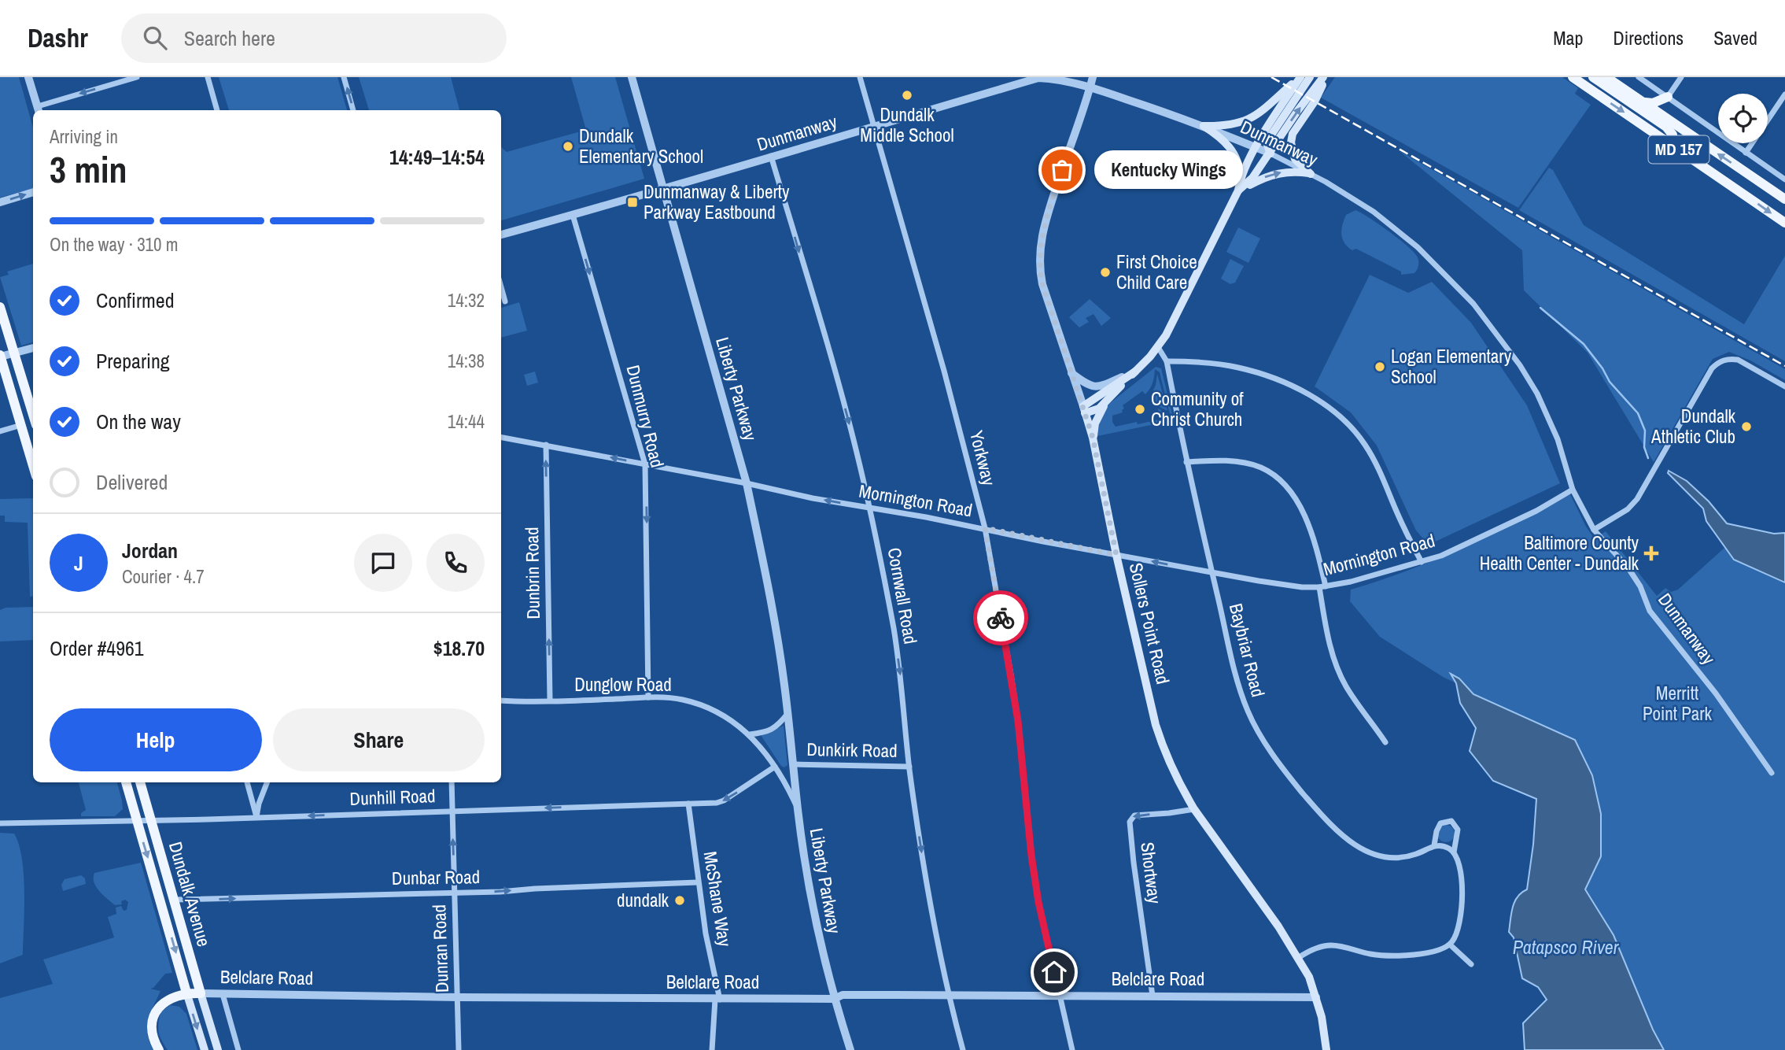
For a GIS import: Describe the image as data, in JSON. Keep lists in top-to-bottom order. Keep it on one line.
{"streets":{"main road":["MD 157","Sollers Point Road","Dundalk Avenue","Belclare Road"],"street":["Dunmanway","Liberty Parkway","Dunmurry Road","Yorkway","Mornington Road","Dunbrin Road","Cornwall Road","Baybriar Road","Dunglow Road","Dunkirk Road","Dunhill Road","Shortway","Dunbar Road","McShane Way","Dunran Road"]},"crossings":[["Dunmanway","Liberty Parkway"],["Dunmanway","Dunmurry Road"],["Dunmanway","Yorkway"],["Dunmanway","Mornington Road"],["Dunmanway","Cornwall Road"],["Dunmanway","Sollers Point Road"],["Liberty Parkway","Mornington Road"],["Liberty Parkway","Dunglow Road"],["Liberty Parkway","Dunkirk Road"],["Liberty Parkway","Belclare Road"],["Dunmurry Road","Mornington Road"],["Dunmurry Road","Dunglow Road"],["Yorkway","Mornington Road"],["Yorkway","Belclare Road"],["Mornington Road","Dunbrin Road"],["Mornington Road","Cornwall Road"],["Mornington Road","Sollers Point Road"],["Mornington Road","Baybriar Road"],["Dunbrin Road","Dunglow Road"],["Cornwall Road","Dunkirk Road"],["Cornwall Road","Belclare Road"],["Sollers Point Road","Shortway"],["Sollers Point Road","Belclare Road"],["Dunglow Road","Dunhill Road"],["Dunhill Road","Dundalk Avenue"],["Dunhill Road","McShane Way"],["Dunhill Road","Dunran Road"],["Shortway","Belclare Road"],["Dunbar Road","Dundalk Avenue"],["Dunbar Road","McShane Way"],["Dunbar Road","Dunran Road"],["Dundalk Avenue","Belclare Road"],["McShane Way","Belclare Road"],["Dunran Road","Belclare Road"]],"one_way":["Dunmurry Road","Dunbrin Road","Cornwall Road","Dunhill Road","Dunbar Road"],"water":["Patapsco River"],"parks":["Merritt Point Park"],"places":{"other":["Dundalk Middle School","Dundalk Elementary School","Kentucky Wings","First Choice Child Care","Logan Elementary School","Community of Christ Church","Dundalk Athletic Club","dundalk"],"transit":["Dunmanway & Liberty Parkway Eastbound"],"health":["Baltimore County Health Center - Dundalk"]},"page":{"header":"Dashr","search":"Search here","nav":["Map","Directions","Saved"],"heading":["3 min","Arriving in","14:49–14:54"],"panel":["Jordan","Courier · 4.7","Order #4961","$18.70"],"bubble":"Kentucky Wings","bar":"On the way · 310 m","list":[["Confirmed","14:32"],["Preparing","14:38"],["On the way","14:44"],"Delivered"],"round":"J","buttons":["Help","Share"]}}
